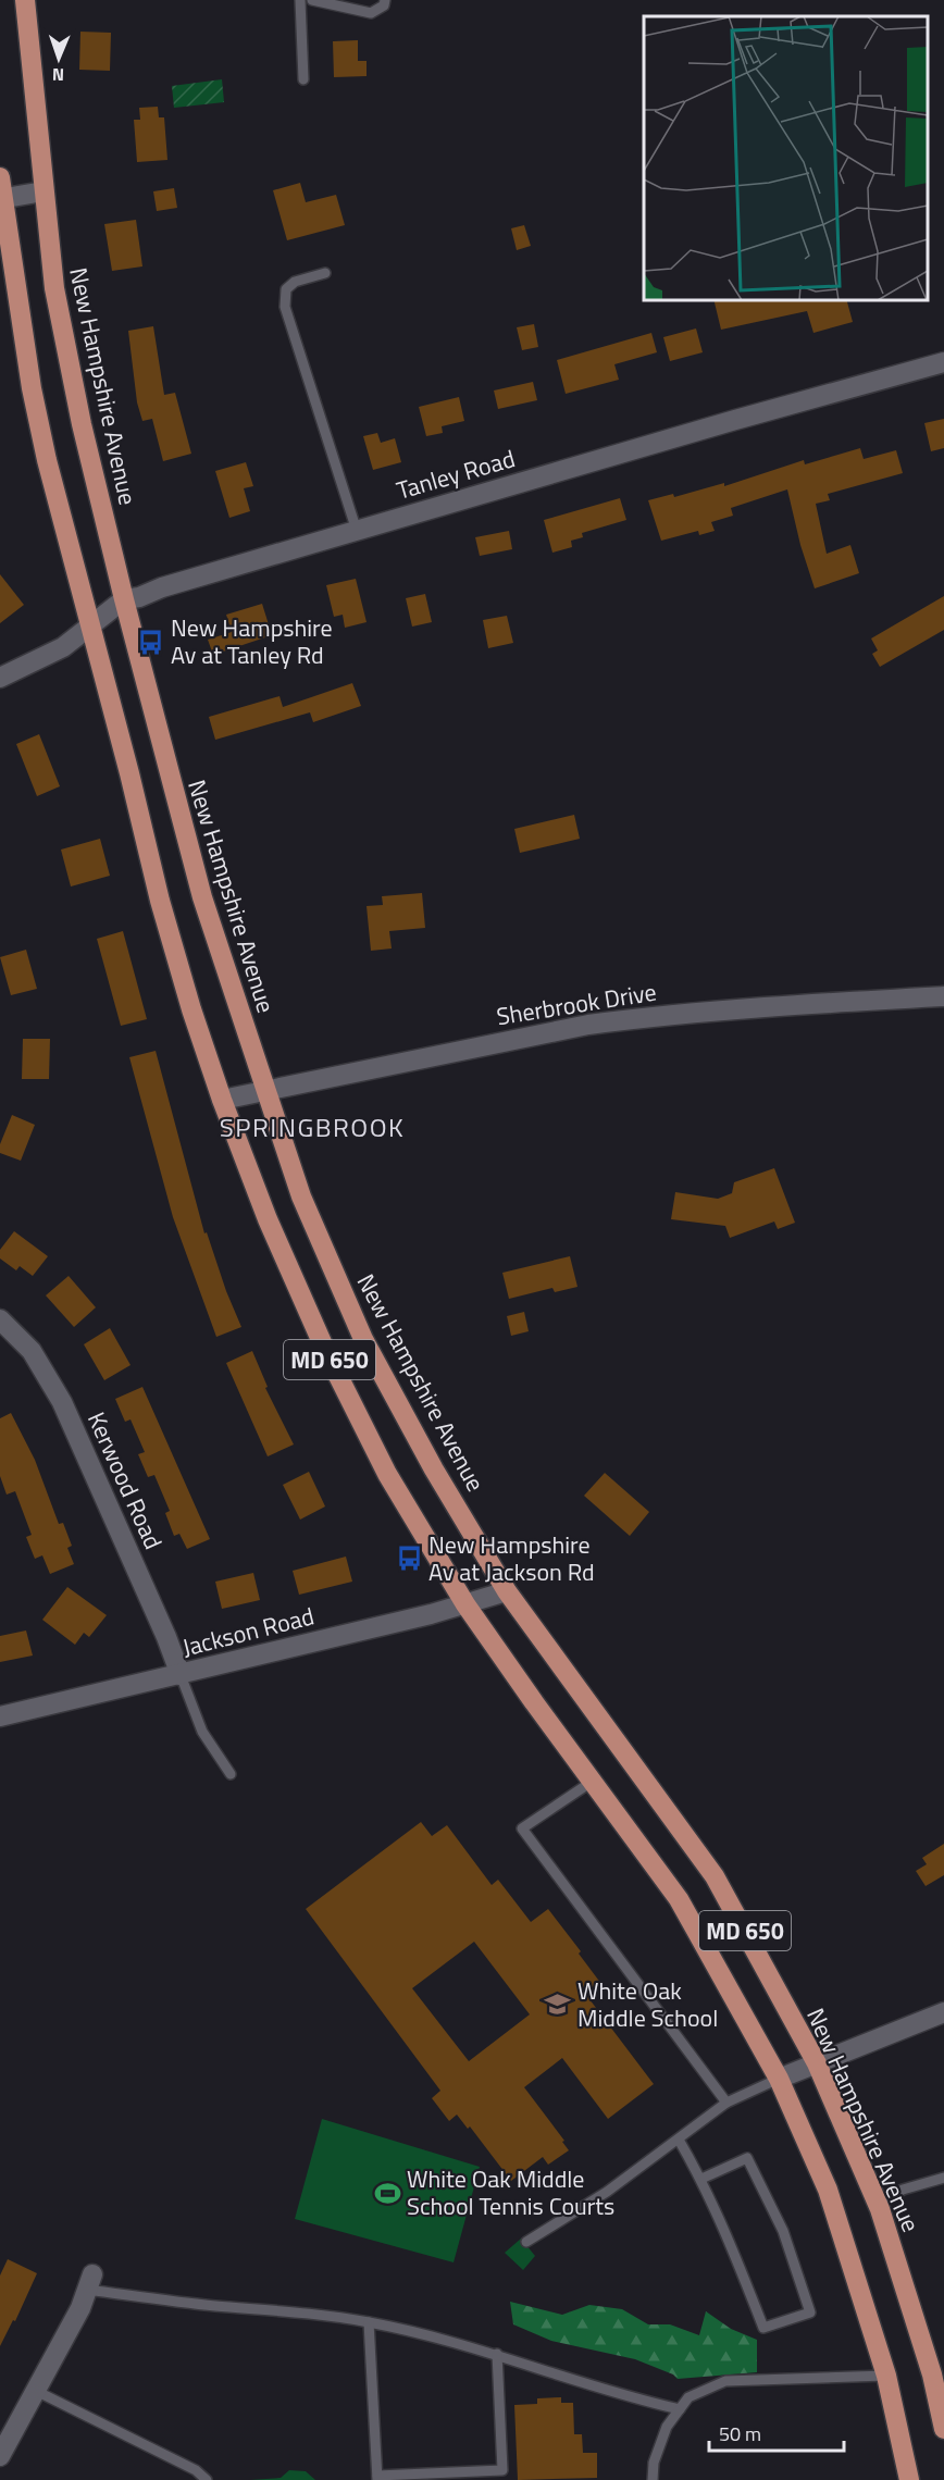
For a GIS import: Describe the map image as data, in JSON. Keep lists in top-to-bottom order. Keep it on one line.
{"streets":{"main road":["New Hampshire Avenue","MD 650"],"street":["Tanley Road","Sherbrook Drive","Kerwood Road","Jackson Road"]},"crossings":[["New Hampshire Avenue","Tanley Road"],["New Hampshire Avenue","Sherbrook Drive"],["New Hampshire Avenue","Jackson Road"],["Tanley Road","MD 650"],["Sherbrook Drive","MD 650"],["MD 650","Jackson Road"],["Kerwood Road","Jackson Road"]],"districts":["SPRINGBROOK"],"places":{"bus stop":["New Hampshire Av at Tanley Rd","New Hampshire Av at Jackson Rd"],"school or university":["White Oak Middle School"],"sports":["White Oak Middle School Tennis Courts"]},"scale_bar":"50 m","north":"bottom"}
